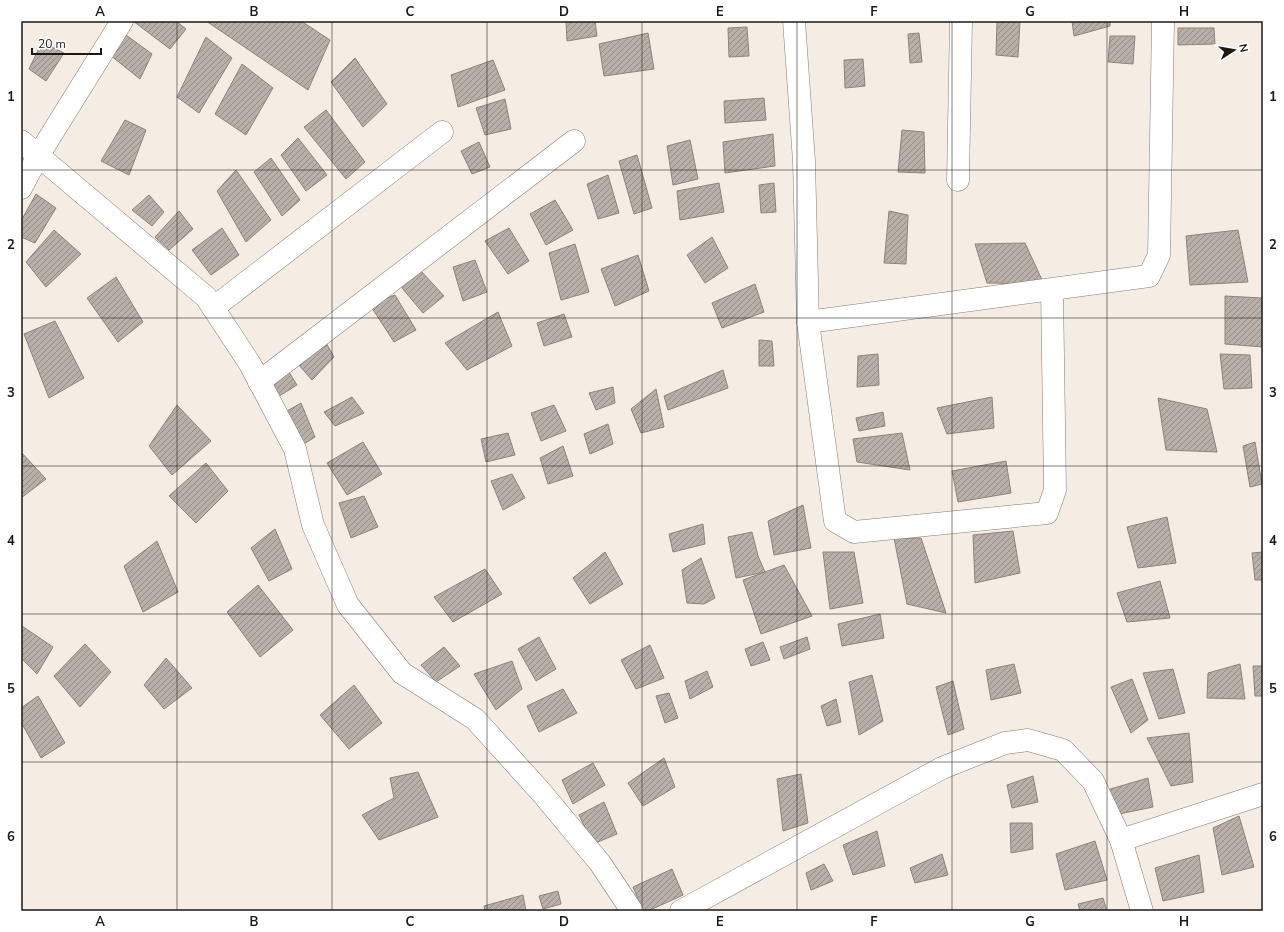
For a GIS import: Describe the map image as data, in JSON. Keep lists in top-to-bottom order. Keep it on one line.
{"scale_bar":"20 m","north":"right","grid":{"columns":["A","B","C","D","E","F","G","H"],"rows":["1","2","3","4","5","6"]}}
